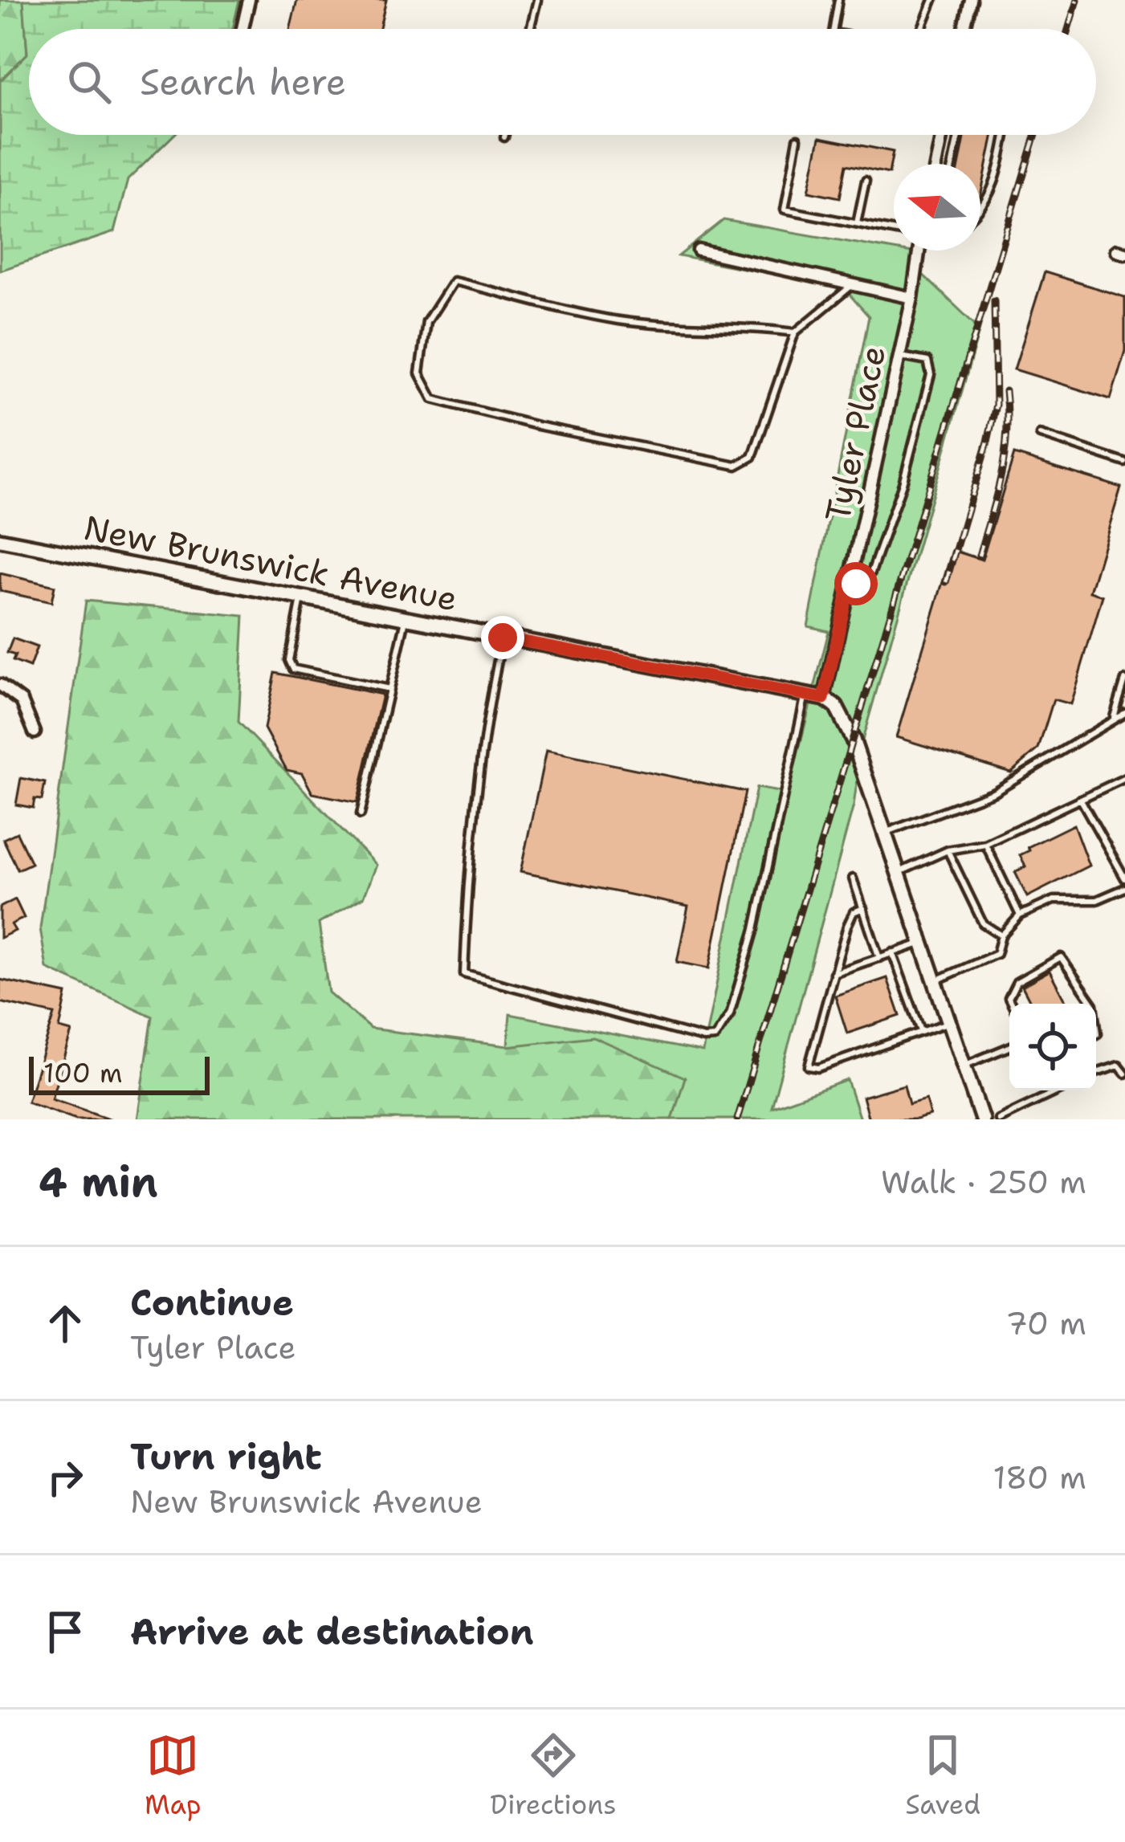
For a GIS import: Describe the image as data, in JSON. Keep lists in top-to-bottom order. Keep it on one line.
{"streets":{"street":["Tyler Place","New Brunswick Avenue"]},"crossings":[["Tyler Place","New Brunswick Avenue"]],"scale_bar":"100 m","north":"left","page":{"search":"Search here","scale":"100 m","heading":["4 min","Walk · 250 m"],"list":[["Continue","Tyler Place","70 m"],["Turn right","New Brunswick Avenue","180 m"],"Arrive at destination"],"nav":["Map","Directions","Saved"]}}
